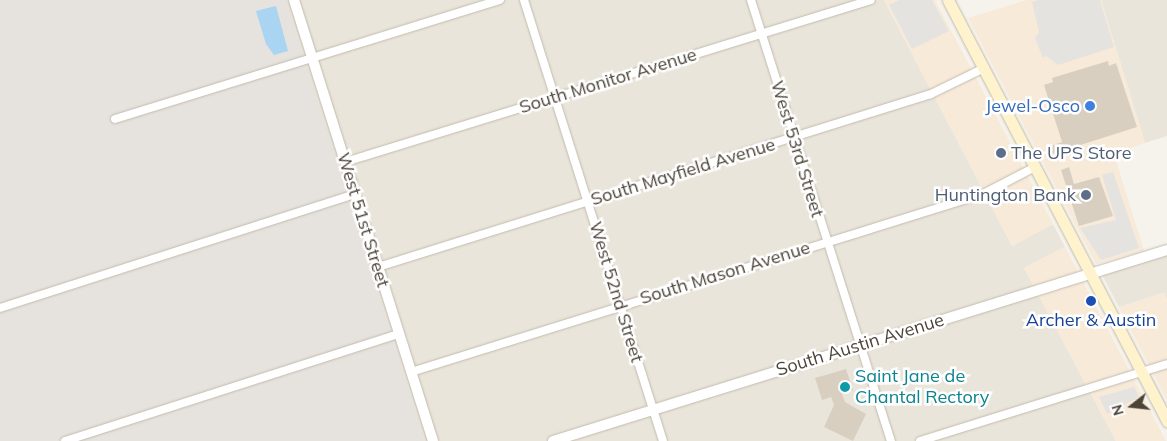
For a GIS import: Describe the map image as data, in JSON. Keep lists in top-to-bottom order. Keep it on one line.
{"streets":{"street":["South Monitor Avenue","West 53rd Street","South Mayfield Avenue","West 51st Street","South Mason Avenue","West 52nd Street","South Austin Avenue"]},"crossings":[["South Monitor Avenue","West 53rd Street"],["South Monitor Avenue","West 51st Street"],["South Monitor Avenue","West 52nd Street"],["West 53rd Street","South Mayfield Avenue"],["West 53rd Street","South Mason Avenue"],["West 53rd Street","South Austin Avenue"],["South Mayfield Avenue","West 51st Street"],["South Mayfield Avenue","West 52nd Street"],["West 51st Street","South Mason Avenue"],["South Mason Avenue","West 52nd Street"],["West 52nd Street","South Austin Avenue"]],"places":["Jewel-Osco","The UPS Store","Huntington Bank","Archer & Austin","Saint Jane de Chantal Rectory"],"north":"left"}
